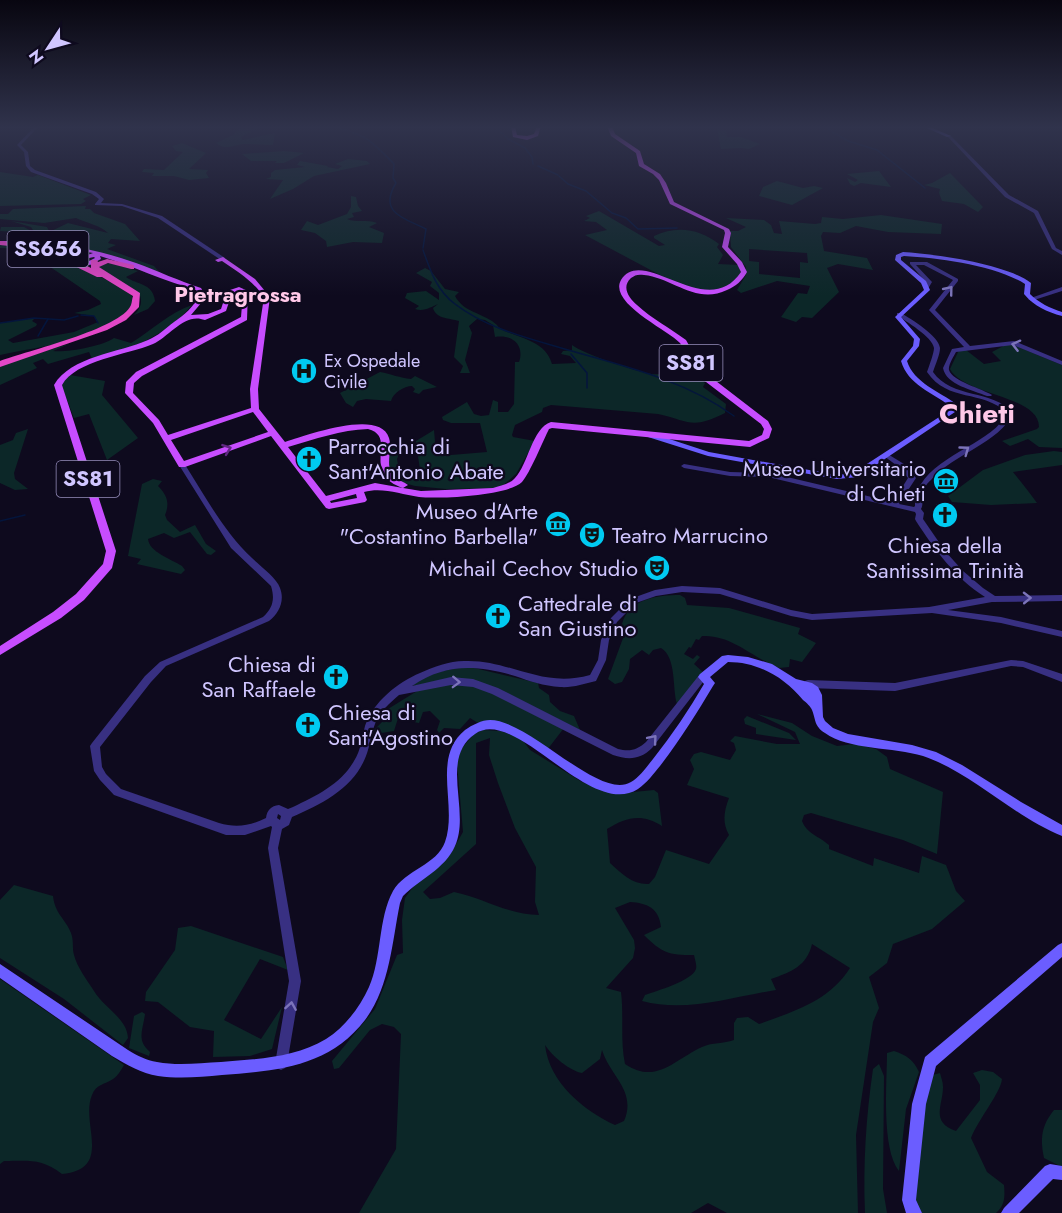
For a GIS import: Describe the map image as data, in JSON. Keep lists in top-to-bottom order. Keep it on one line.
{"streets":{"highway":["SS656"],"main road":["SS81"]},"districts":["Pietragrossa","Chieti"],"places":{"hospital":["Ex Ospedale Civile"],"church":["Parrocchia di Sant'Antonio Abate","Chiesa della Santissima Trinità","Cattedrale di San Giustino","Chiesa di San Raffaele","Chiesa di Sant'Agostino"],"museum":["Museo Universitario di Chieti","Museo d'Arte \"Costantino Barbella\""],"theatre":["Teatro Marrucino","Michail Cechov Studio"]},"north":"bottom left"}
